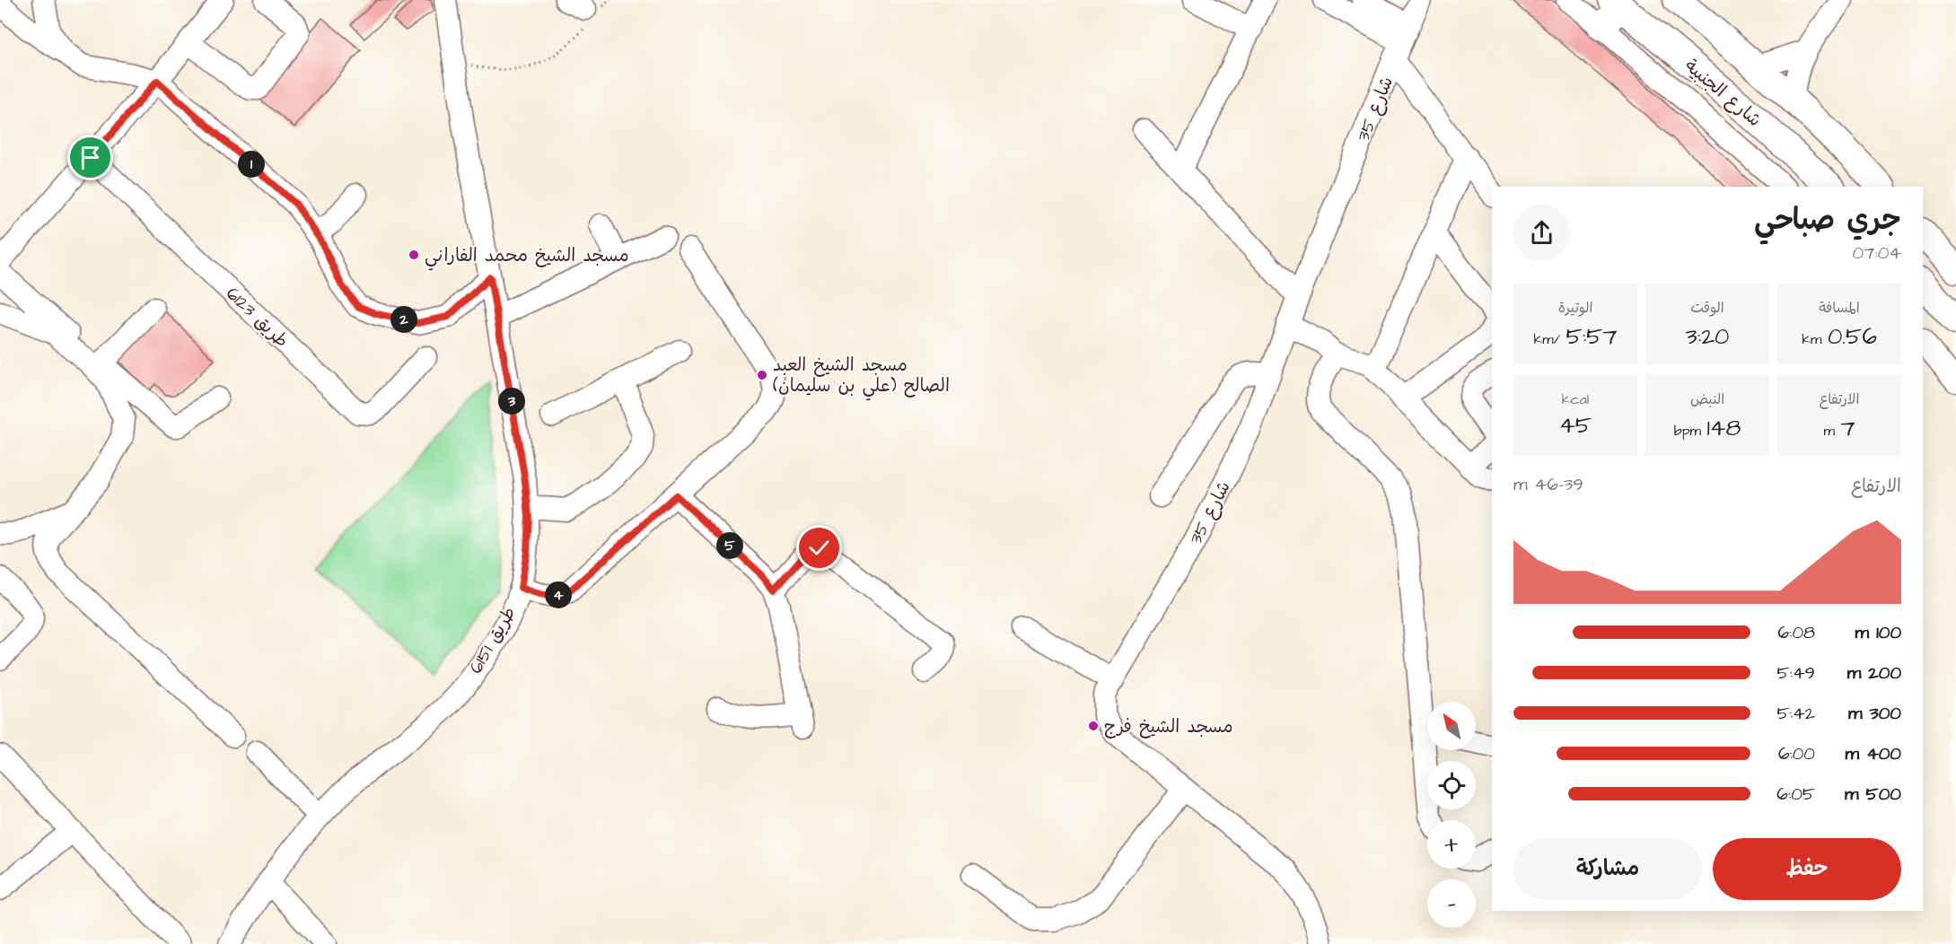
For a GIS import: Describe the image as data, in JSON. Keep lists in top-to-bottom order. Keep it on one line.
{"streets":{"main road":["شارع الجنبية"],"street":["شارع 35","طريق 6123","طريق 6151"]},"places":["مسجد الشيخ محمد الفاراني","مسجد الشيخ العبد الصالح (علي بن سليمان)","مسجد الشيخ فرج"],"north":"top left","page":{"pins":["1","2","3","5","4"],"heading":["جري صباحي","07:04"],"stats":[["المسافة","0.56 km"],["الوقت","3:20"],["الوتيرة","5:57 /km"],["الارتفاع","7 m"],["النبض","148 bpm"],["kcal","45"]],"chart":["الارتفاع","39–46 m"],"list":[{"name":"100 m","note":"6:08"},{"name":"200 m","note":"5:49"},{"name":"300 m","note":"5:42"},{"name":"400 m","note":"6:00"},{"name":"500 m","note":"6:05"}],"map_buttons":["+","−"],"buttons":["حفظ","مشاركة"]}}
